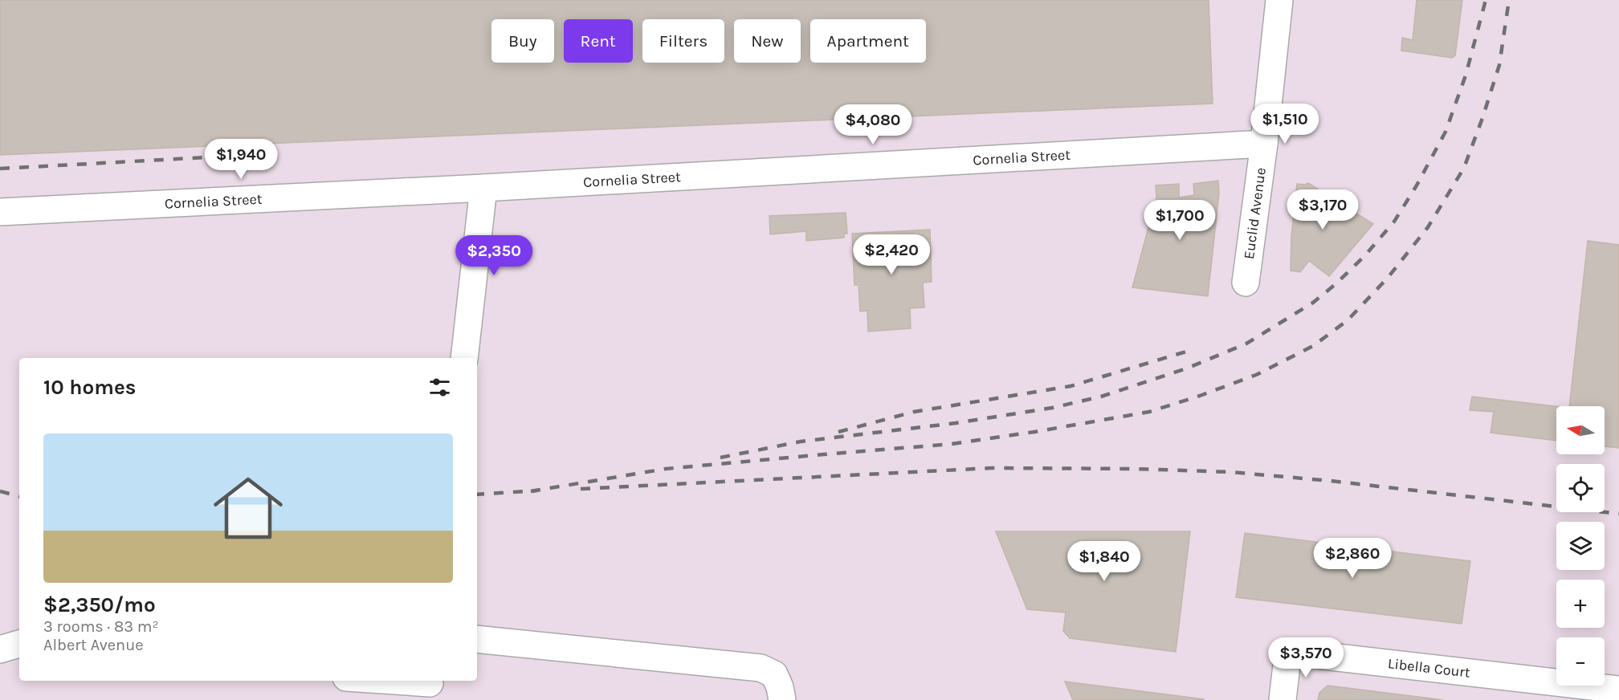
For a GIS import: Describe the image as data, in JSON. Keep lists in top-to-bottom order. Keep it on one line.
{"streets":{"street":["Cornelia Street","Euclid Avenue","Libella Court"]},"crossings":[["Cornelia Street","Euclid Avenue"]],"north":"left","page":{"chip":["Buy","Rent","Filters","New","Apartment"],"price":["$1,510","$4,080","$1,940","$3,170","$1,700","$2,420","$2,350","$2,860","$1,840","$3,570"],"heading":"10 homes","map_buttons":["+","−"],"list":[{"name":"$2,350/mo","note":"3 rooms · 83 m² · Albert Avenue"}]}}
